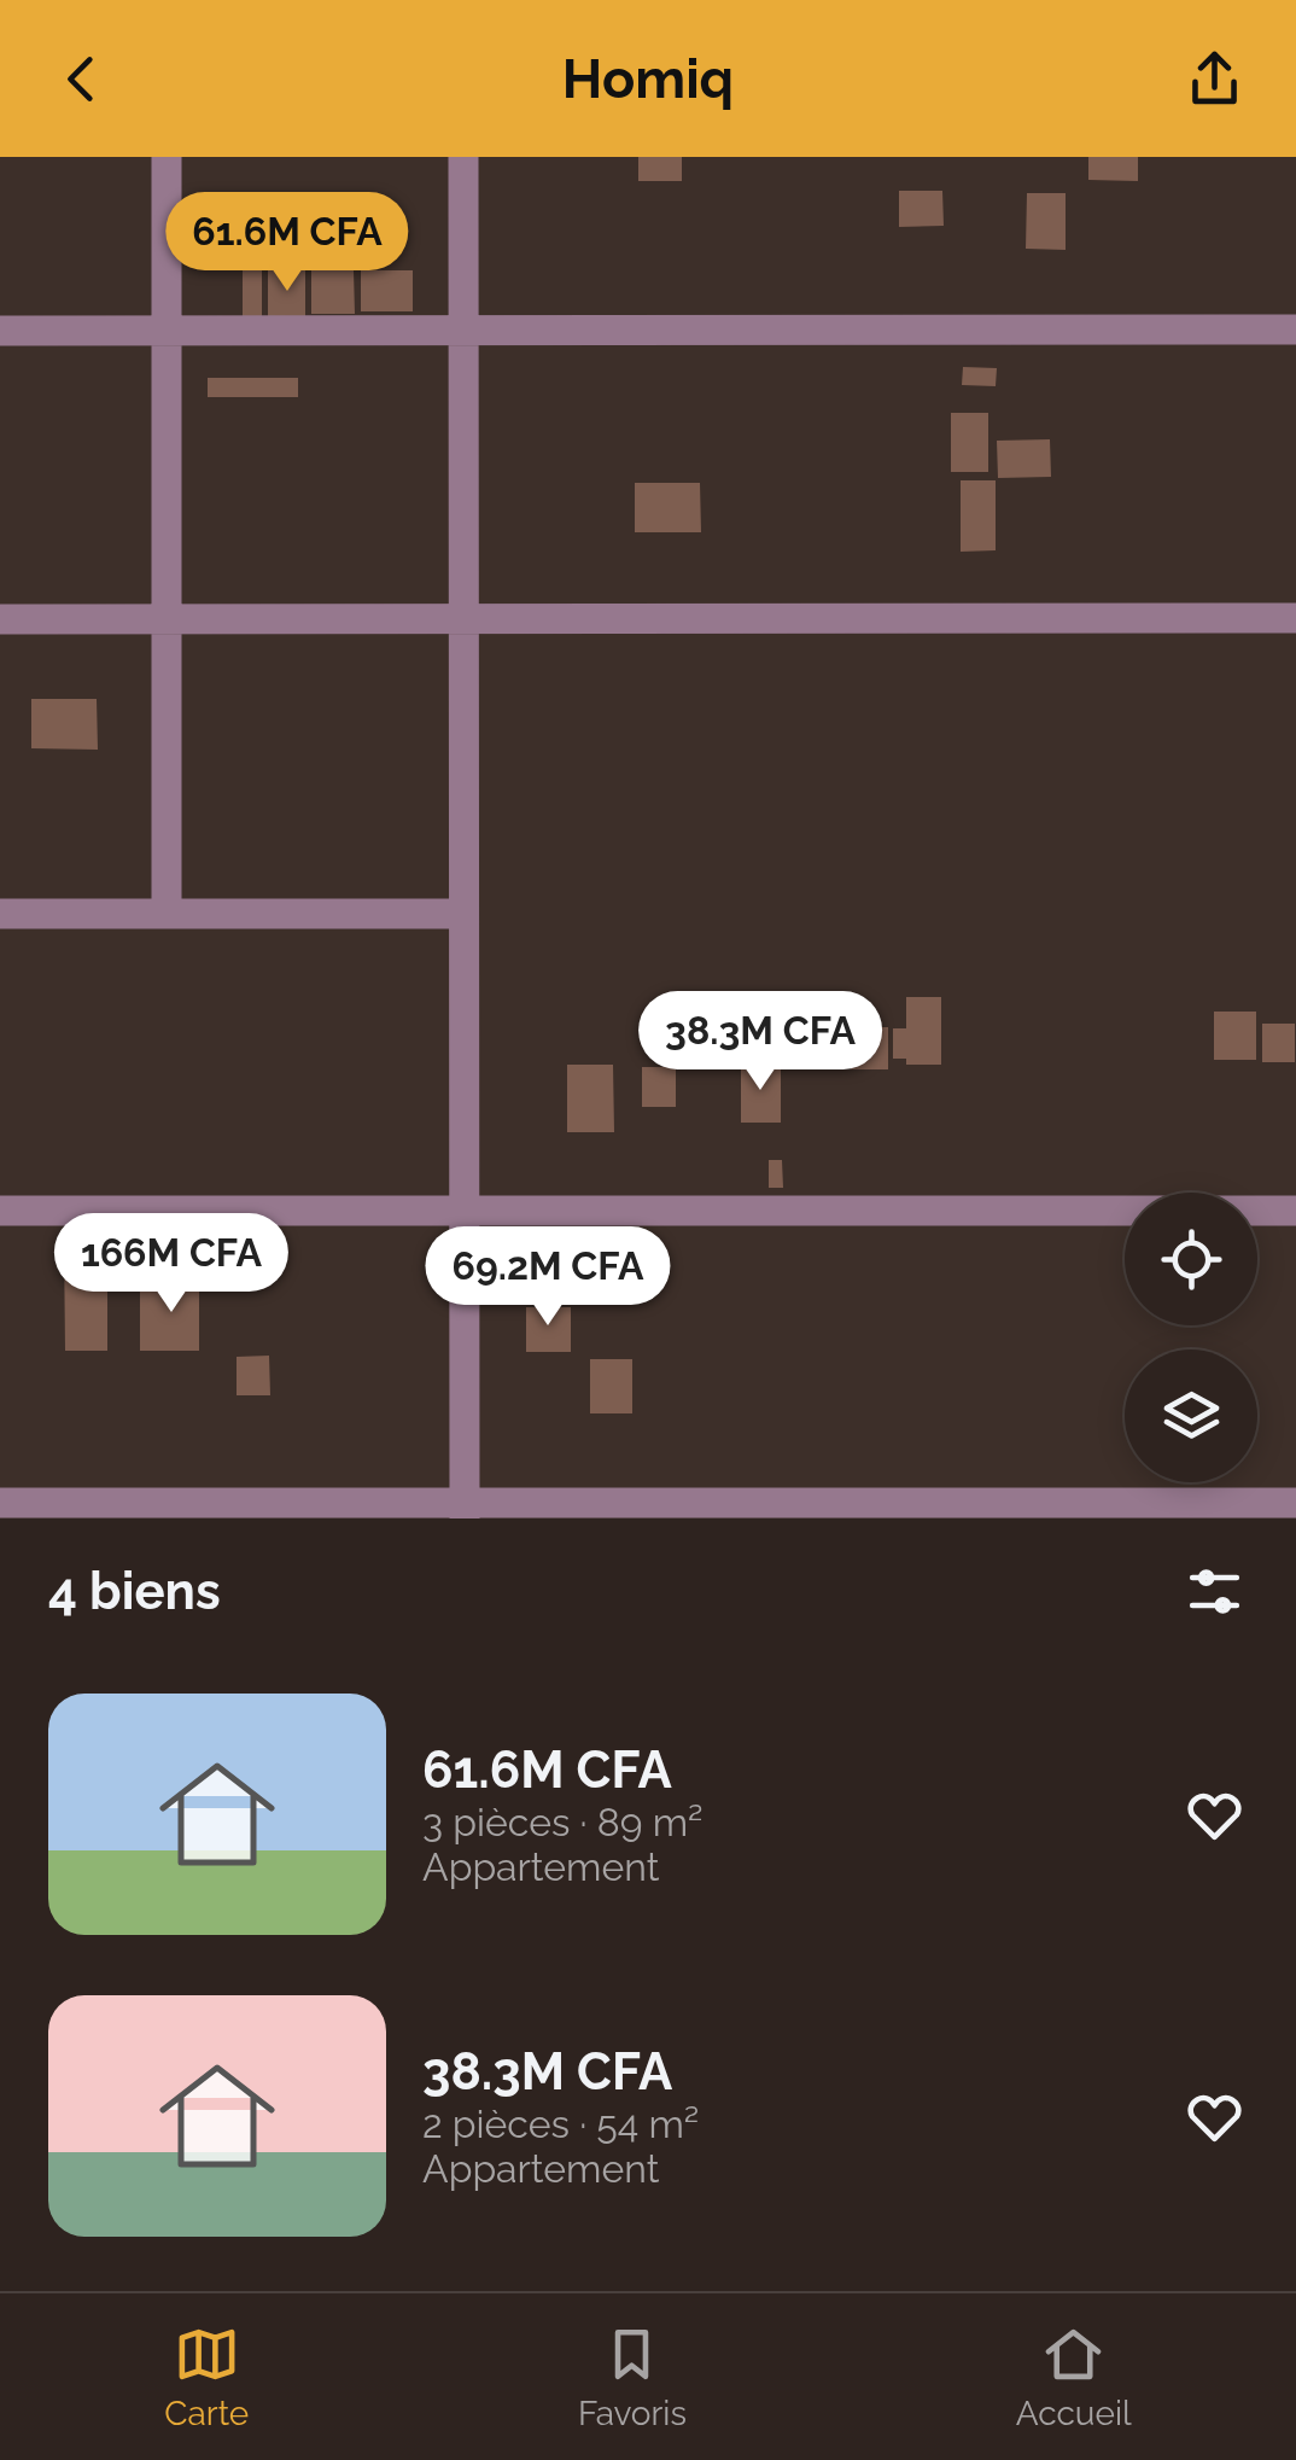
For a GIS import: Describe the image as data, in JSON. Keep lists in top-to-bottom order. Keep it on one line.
{"page":{"header":"Homiq","price":["61.6M CFA","38.3M CFA","166M CFA","69.2M CFA"],"heading":"4 biens","list":[{"name":"61.6M CFA","note":"3 pièces · 89 m² · Appartement"},{"name":"38.3M CFA","note":"2 pièces · 54 m² · Appartement"}],"tabs":["Carte","Favoris","Accueil"]}}
